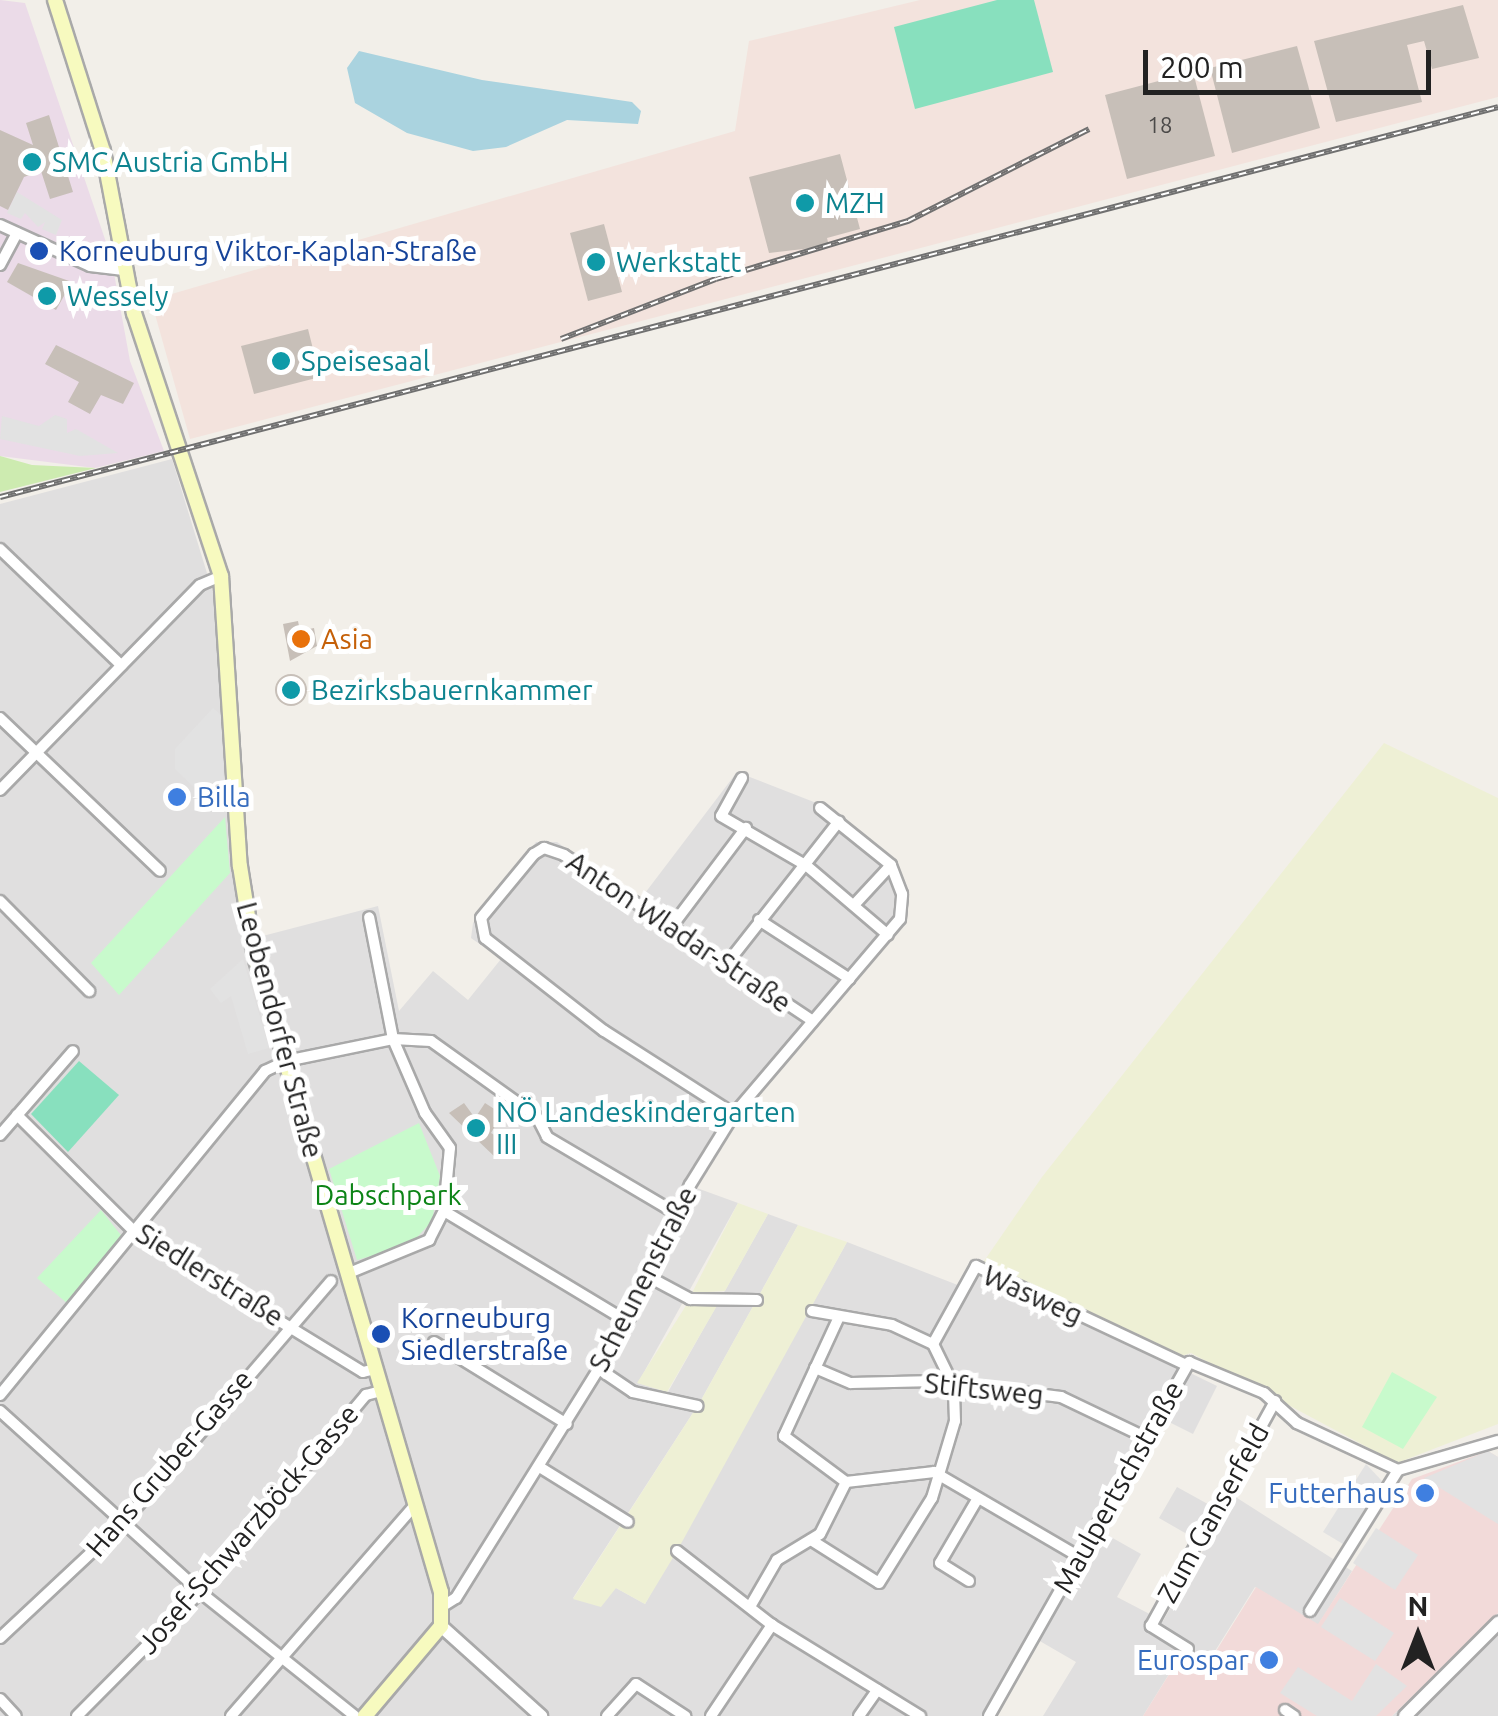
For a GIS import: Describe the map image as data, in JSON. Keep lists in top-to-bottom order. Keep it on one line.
{"streets":{"main road":["Leobendorfer Straße"],"street":["Anton Wladar-Straße","Siedlerstraße","Scheunenstraße","Wasweg","Stiftsweg","Hans Gruber-Gasse","Maulpertschstraße","Zum Ganserfeld","Josef-Schwarzböck-Gasse"]},"crossings":[["Anton Wladar-Straße","Scheunenstraße"],["Leobendorfer Straße","Siedlerstraße"],["Leobendorfer Straße","Scheunenstraße"],["Leobendorfer Straße","Josef-Schwarzböck-Gasse"],["Siedlerstraße","Hans Gruber-Gasse"],["Wasweg","Maulpertschstraße"],["Stiftsweg","Maulpertschstraße"],["Maulpertschstraße","Zum Ganserfeld"]],"parks":["Dabschpark"],"places":["SMC Austria GmbH","MZH","Korneuburg Viktor-Kaplan-Straße","Werkstatt","Wessely","Speisesaal","Asia","Bezirksbauernkammer","Billa","NÖ Landeskindergarten III","Korneuburg Siedlerstraße","Futterhaus","Eurospar"],"house_numbers":["18"],"scale_bar":"200 m","north":"top"}
